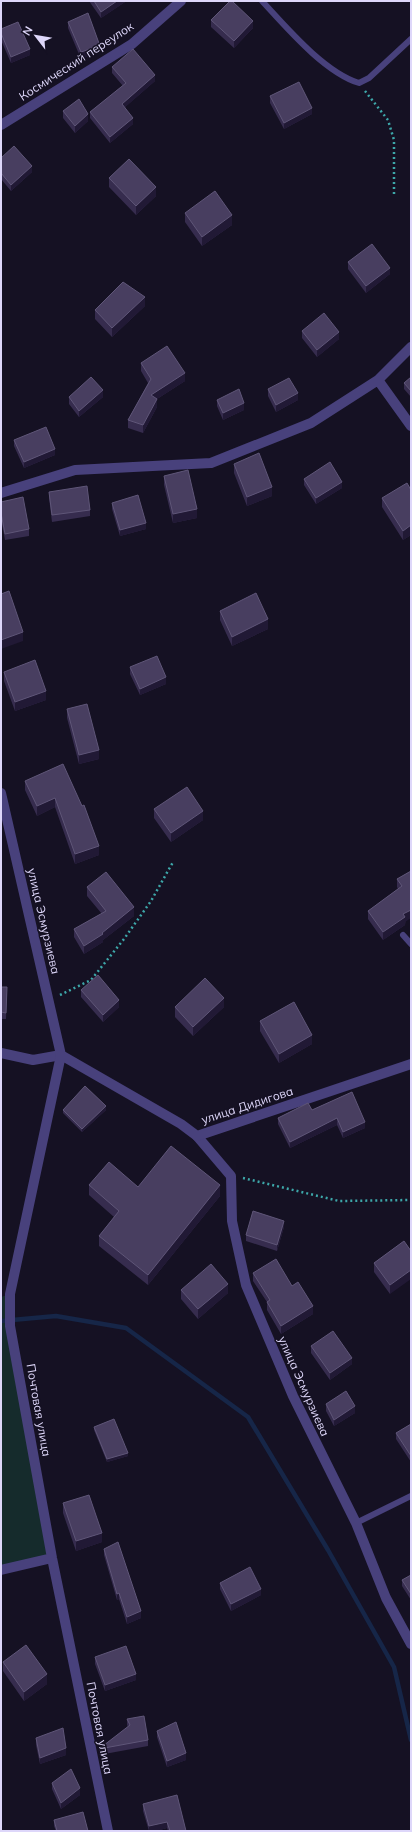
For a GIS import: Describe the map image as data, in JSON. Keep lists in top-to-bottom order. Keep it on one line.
{"streets":{"street":["Космический переулок","улица Эсмурзиева","улица Дидигова","Почтовая улица"]},"crossings":[["улица Эсмурзиева","улица Дидигова"],["улица Эсмурзиева","Почтовая улица"],["улица Дидигова","Почтовая улица"]],"north":"top left"}
